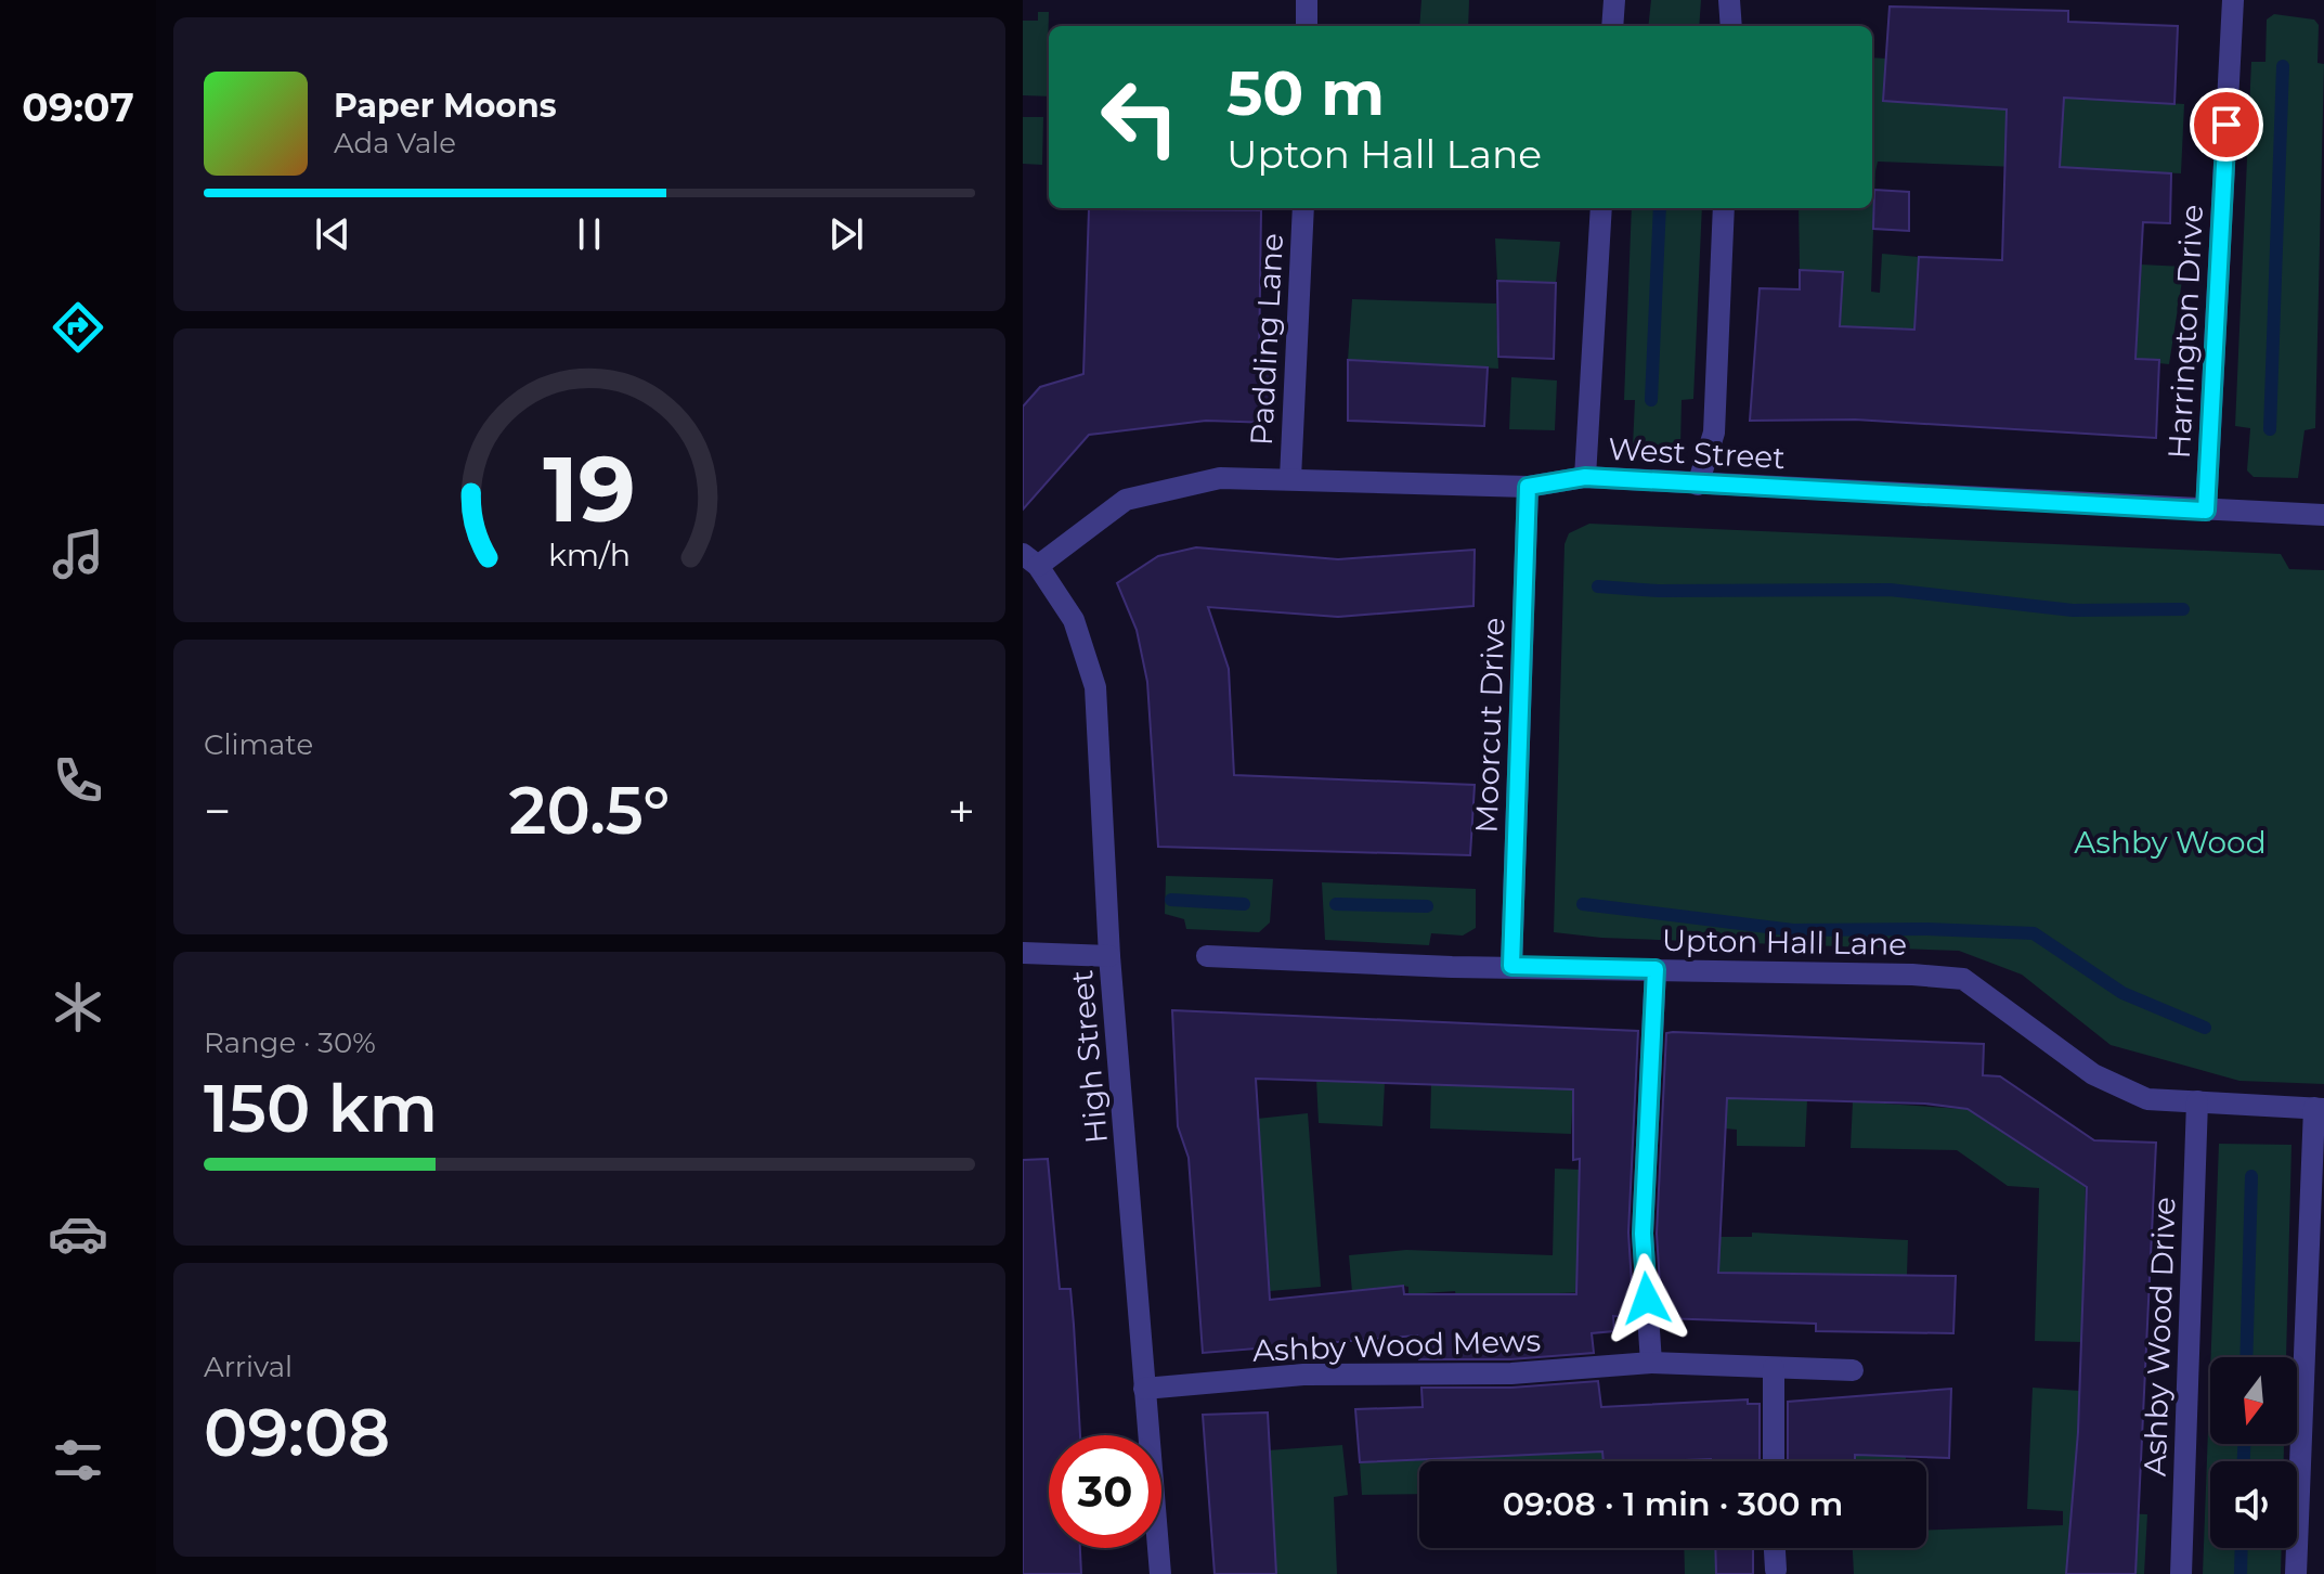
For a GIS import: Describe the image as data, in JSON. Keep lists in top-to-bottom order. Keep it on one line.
{"streets":{"street":["Harrington Drive","Padding Lane","West Street","Moorcut Drive","Upton Hall Lane","High Street","Ashby Wood Drive","Ashby Wood Mews"]},"crossings":[["Harrington Drive","West Street"],["Padding Lane","West Street"],["West Street","Moorcut Drive"],["West Street","High Street"],["Moorcut Drive","Upton Hall Lane"],["Upton Hall Lane","Ashby Wood Drive"],["High Street","Ashby Wood Mews"]],"parks":["Ashby Wood"],"north":"bottom","page":{"tabs":"09:07","turn":["50 m","Upton Hall Lane"],"song":["Paper Moons","Ada Vale"],"tile":["Climate",["Range · 30%","150 km"],["Arrival","09:08"]],"heat":["−","20.5°","+"],"limit":"30","trip":"09:08 · 1 min · 300 m","gauge":["19","km/h"]}}
